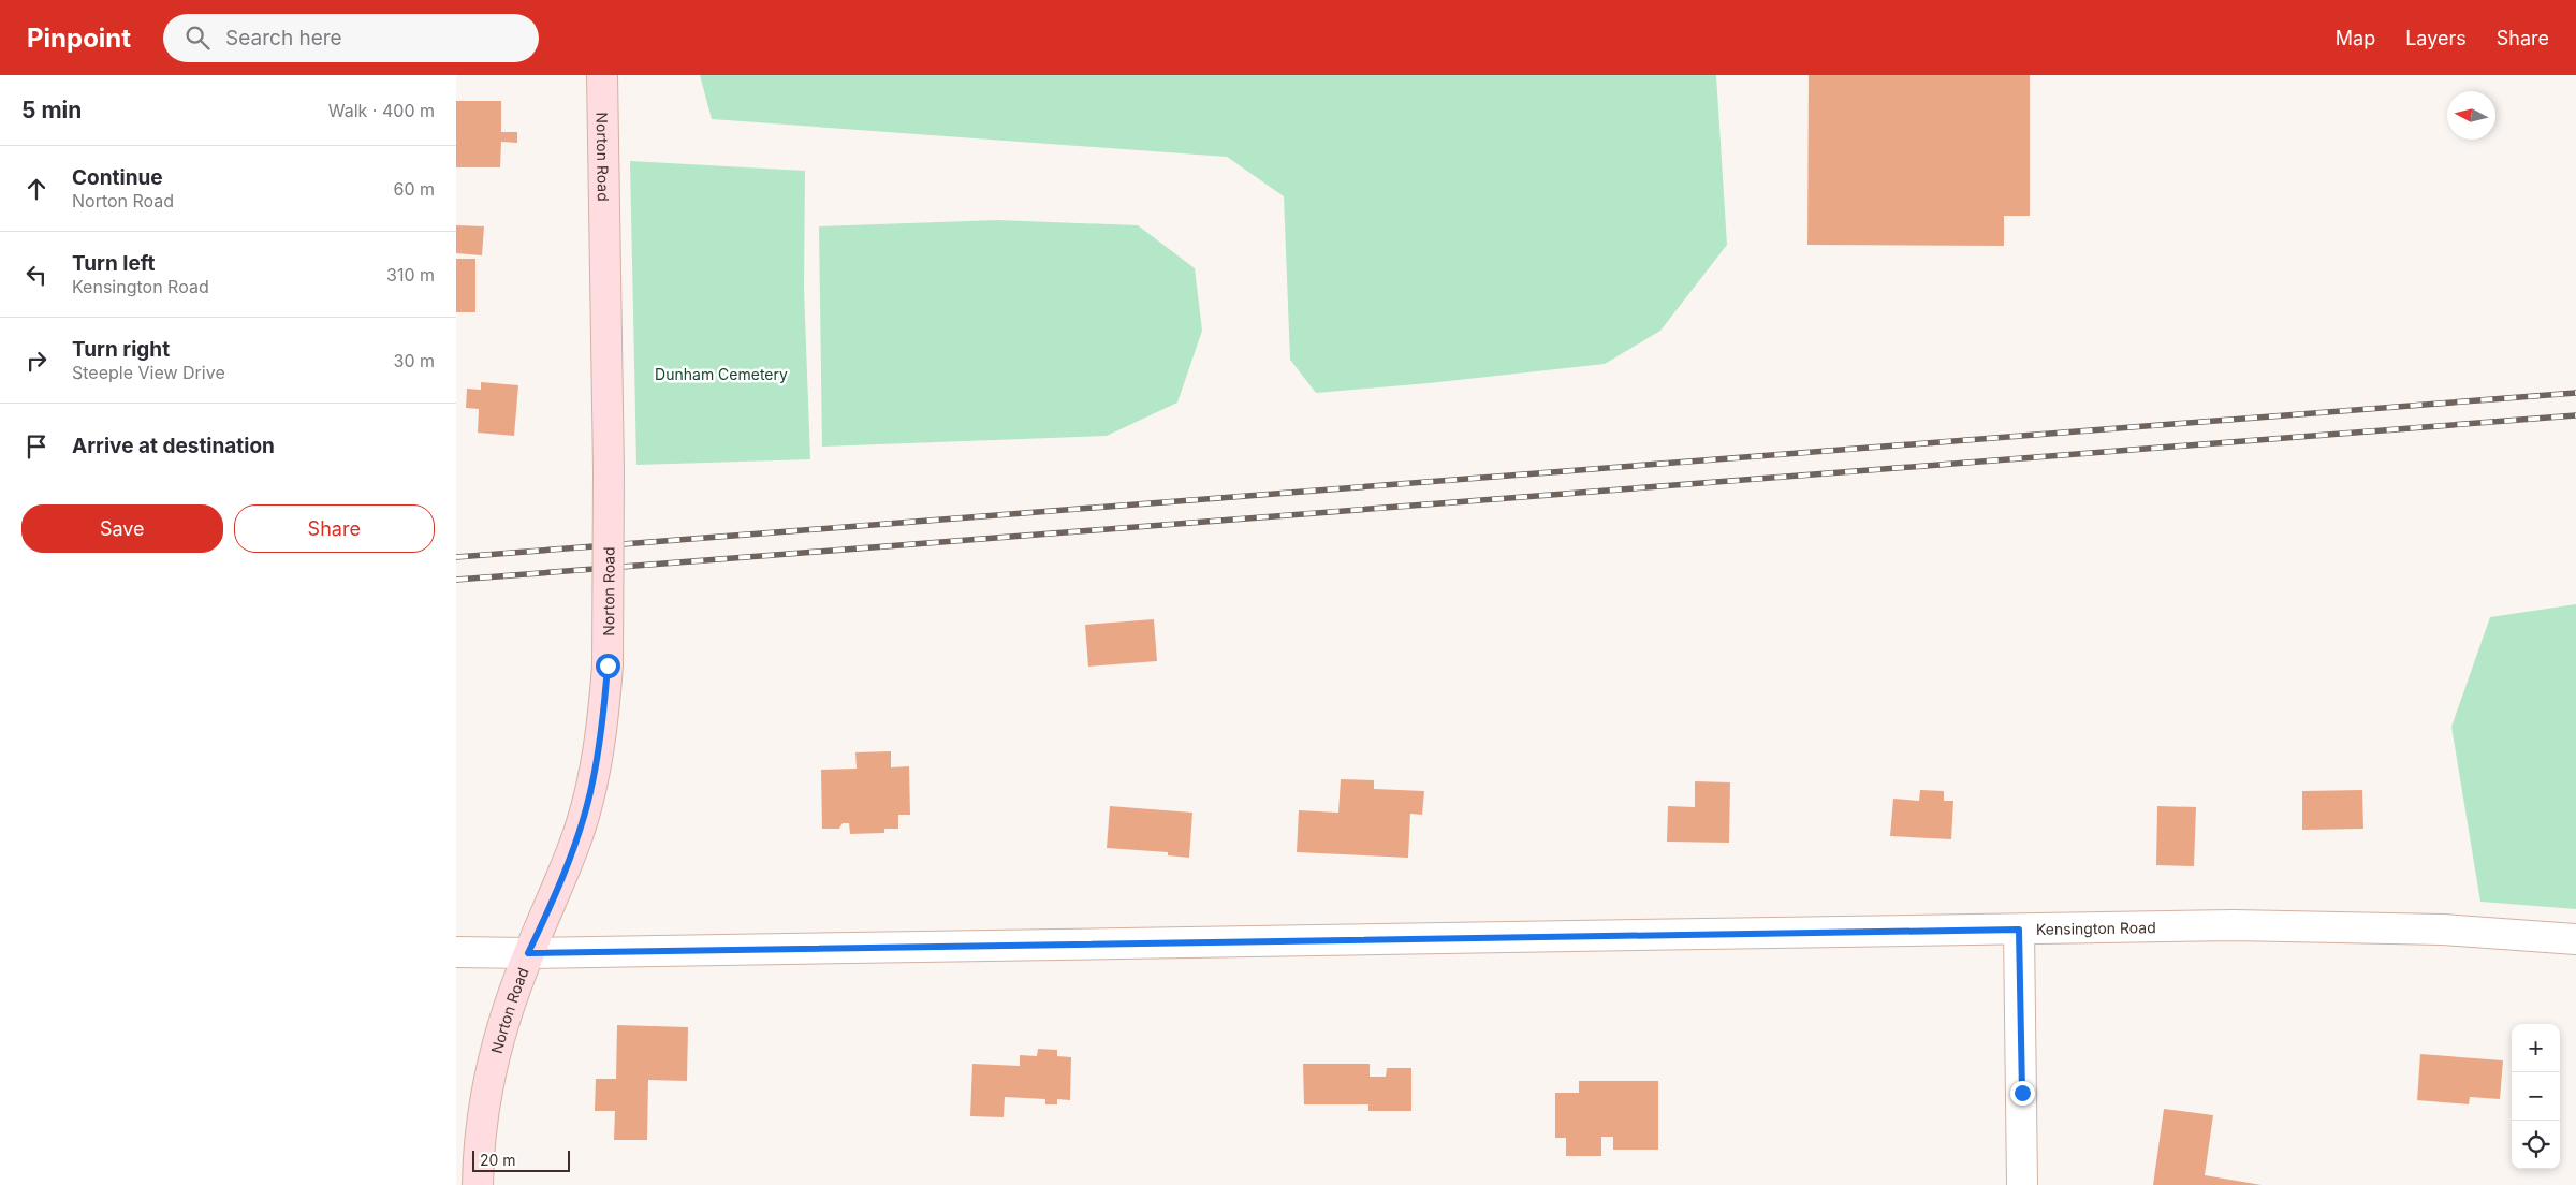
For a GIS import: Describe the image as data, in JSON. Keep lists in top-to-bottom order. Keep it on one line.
{"streets":{"main road":["Norton Road"],"street":["Kensington Road"]},"crossings":[["Norton Road","Kensington Road"]],"parks":["Dunham Cemetery"],"scale_bar":"20 m","north":"left","page":{"header":"Pinpoint","search":"Search here","nav":["Map","Layers","Share"],"heading":["5 min","Walk · 400 m"],"list":[["Continue","Norton Road","60 m"],["Turn left","Kensington Road","310 m"],["Turn right","Steeple View Drive","30 m"],"Arrive at destination"],"buttons":["Save","Share"],"map_buttons":["+","−"],"scale":"20 m"}}
